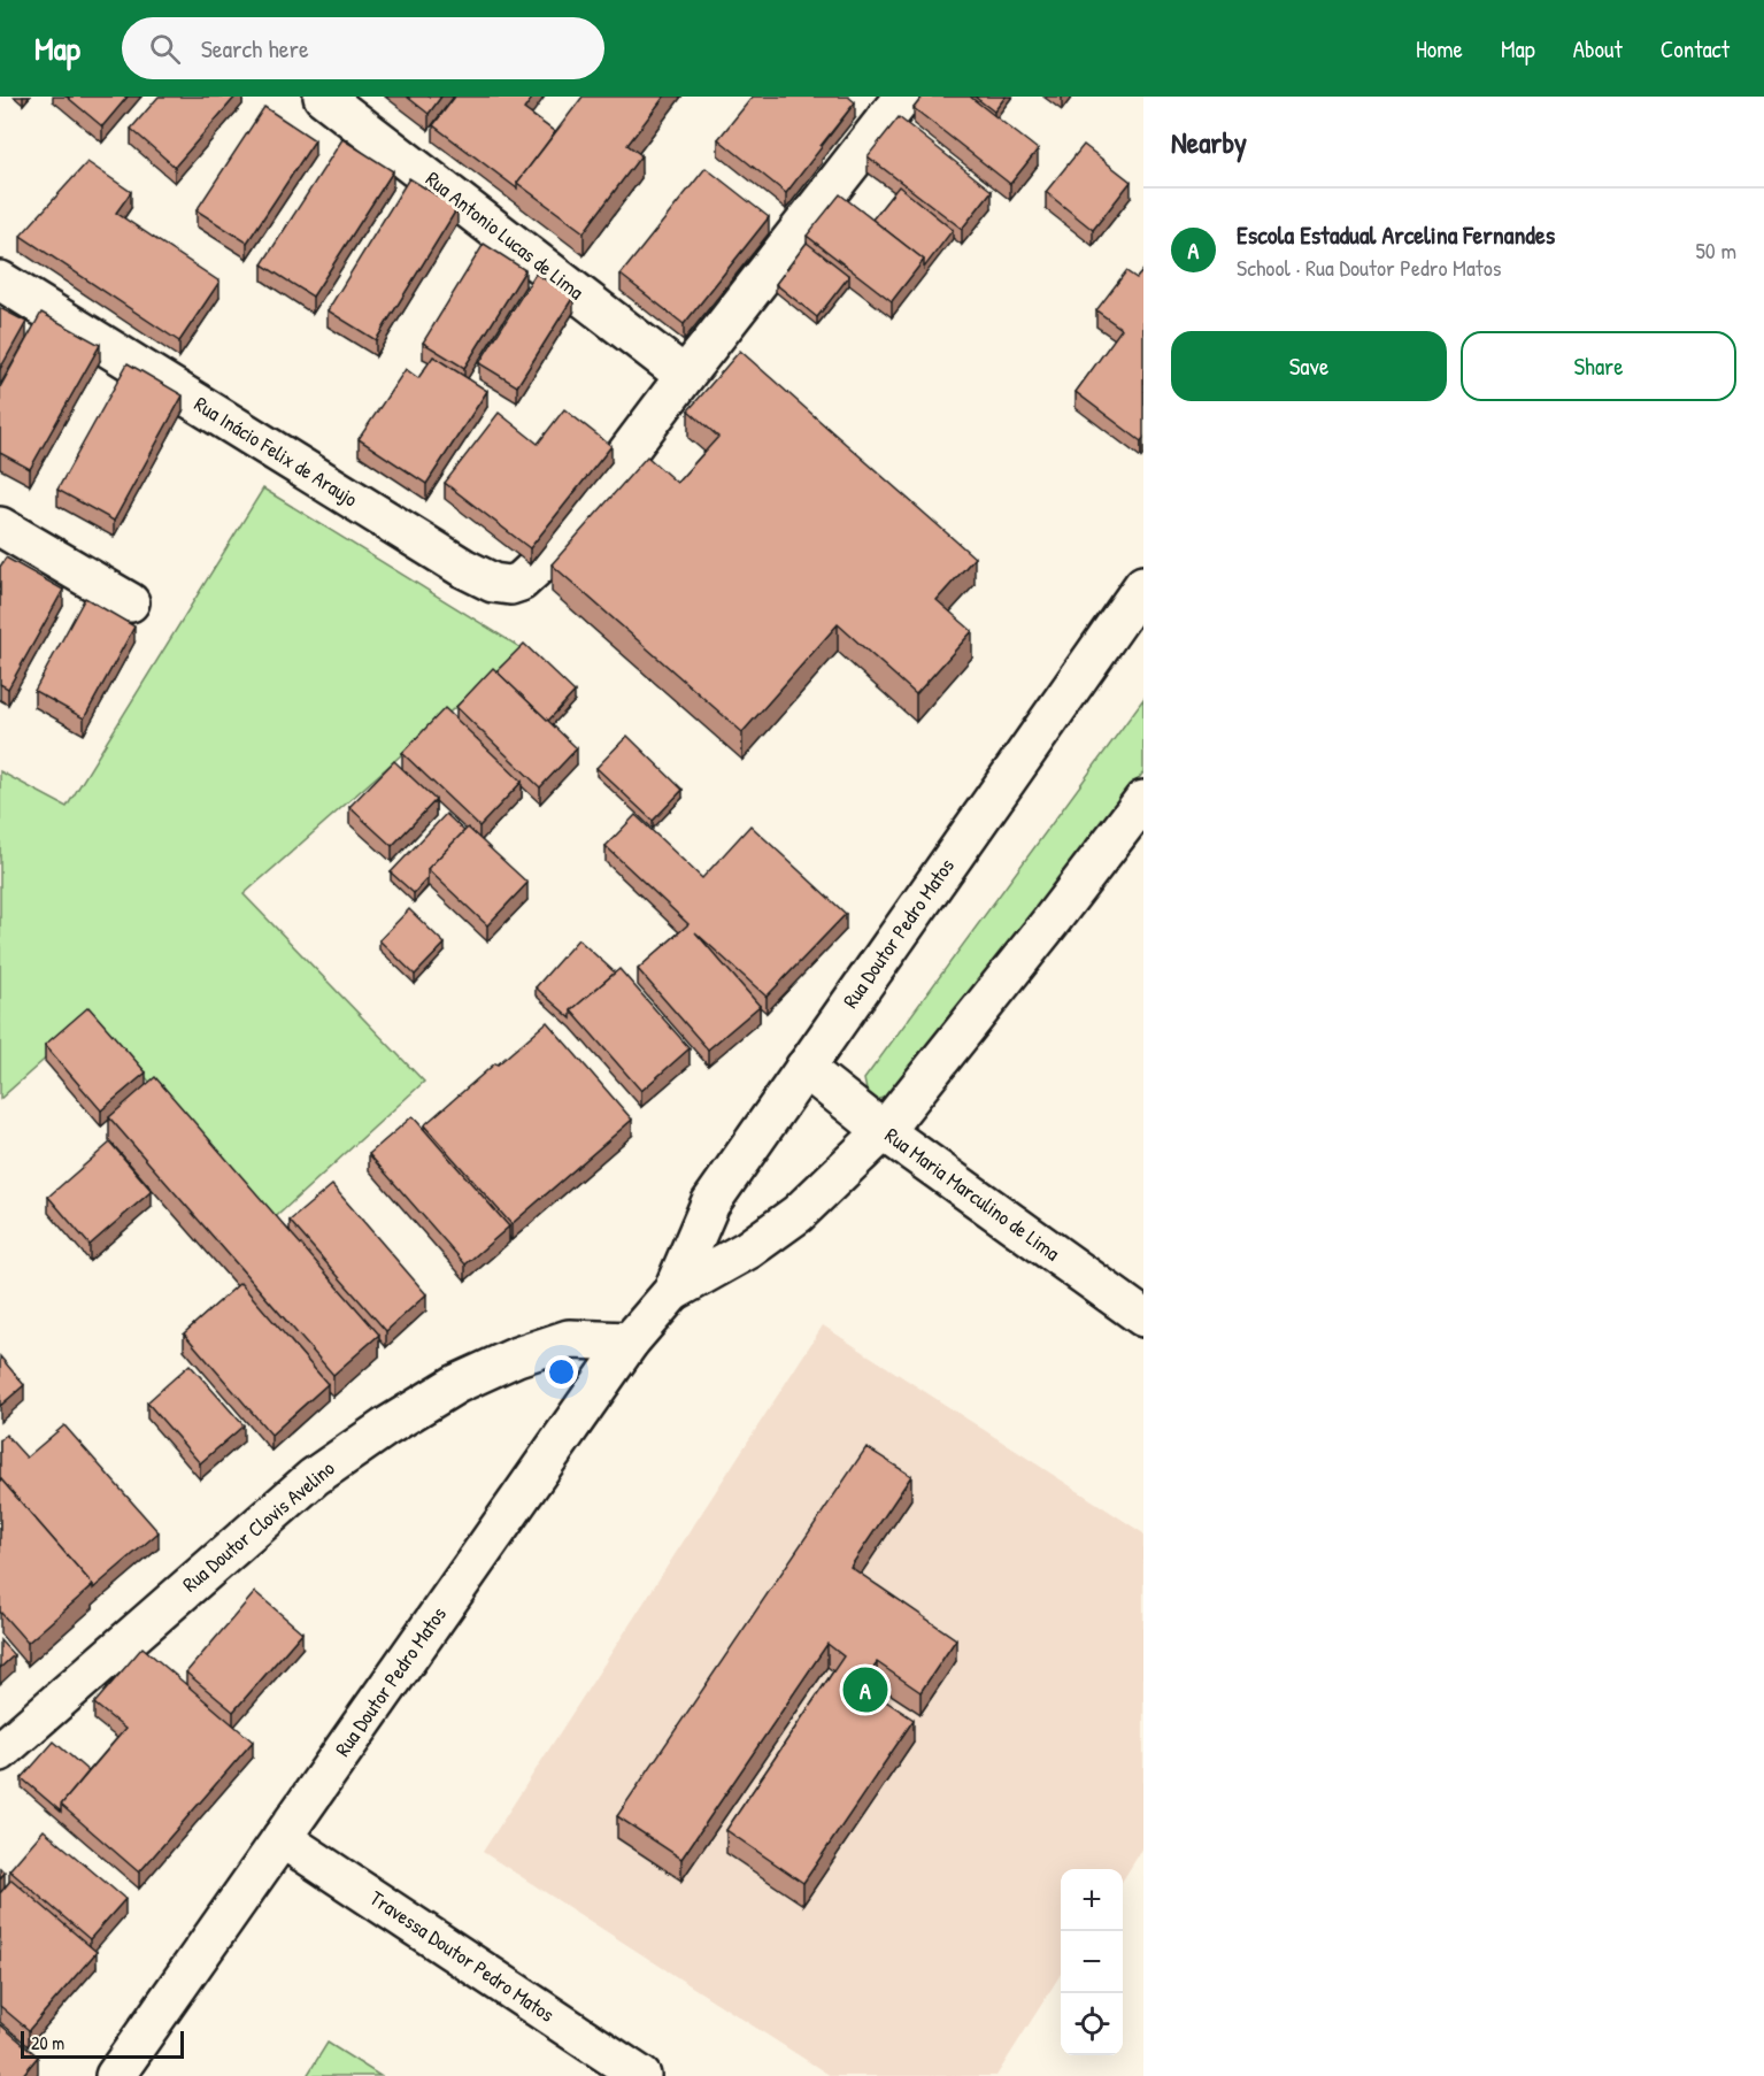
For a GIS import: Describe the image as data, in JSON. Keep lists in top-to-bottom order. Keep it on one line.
{"streets":{"street":["Rua Antonio Lucas de Lima","Rua Inácio Felix de Araujo","Rua Doutor Pedro Matos","Rua Maria Marculino de Lima","Rua Doutor Clovis Avelino","Travessa Doutor Pedro Matos"]},"crossings":[["Rua Antonio Lucas de Lima","Rua Inácio Felix de Araujo"],["Rua Doutor Pedro Matos","Rua Maria Marculino de Lima"],["Rua Doutor Pedro Matos","Rua Doutor Clovis Avelino"],["Rua Doutor Pedro Matos","Travessa Doutor Pedro Matos"]],"scale_bar":"20 m","page":{"header":"Map","search":"Search here","nav":["Home","Map","About","Contact"],"heading":"Nearby","list":[{"mark":"A","name":"Escola Estadual Arcelina Fernandes","note":"School · Rua Doutor Pedro Matos","value":"50 m"}],"buttons":["Save","Share"],"pins":"A","map_buttons":["+","−"],"scale":"20 m"}}
